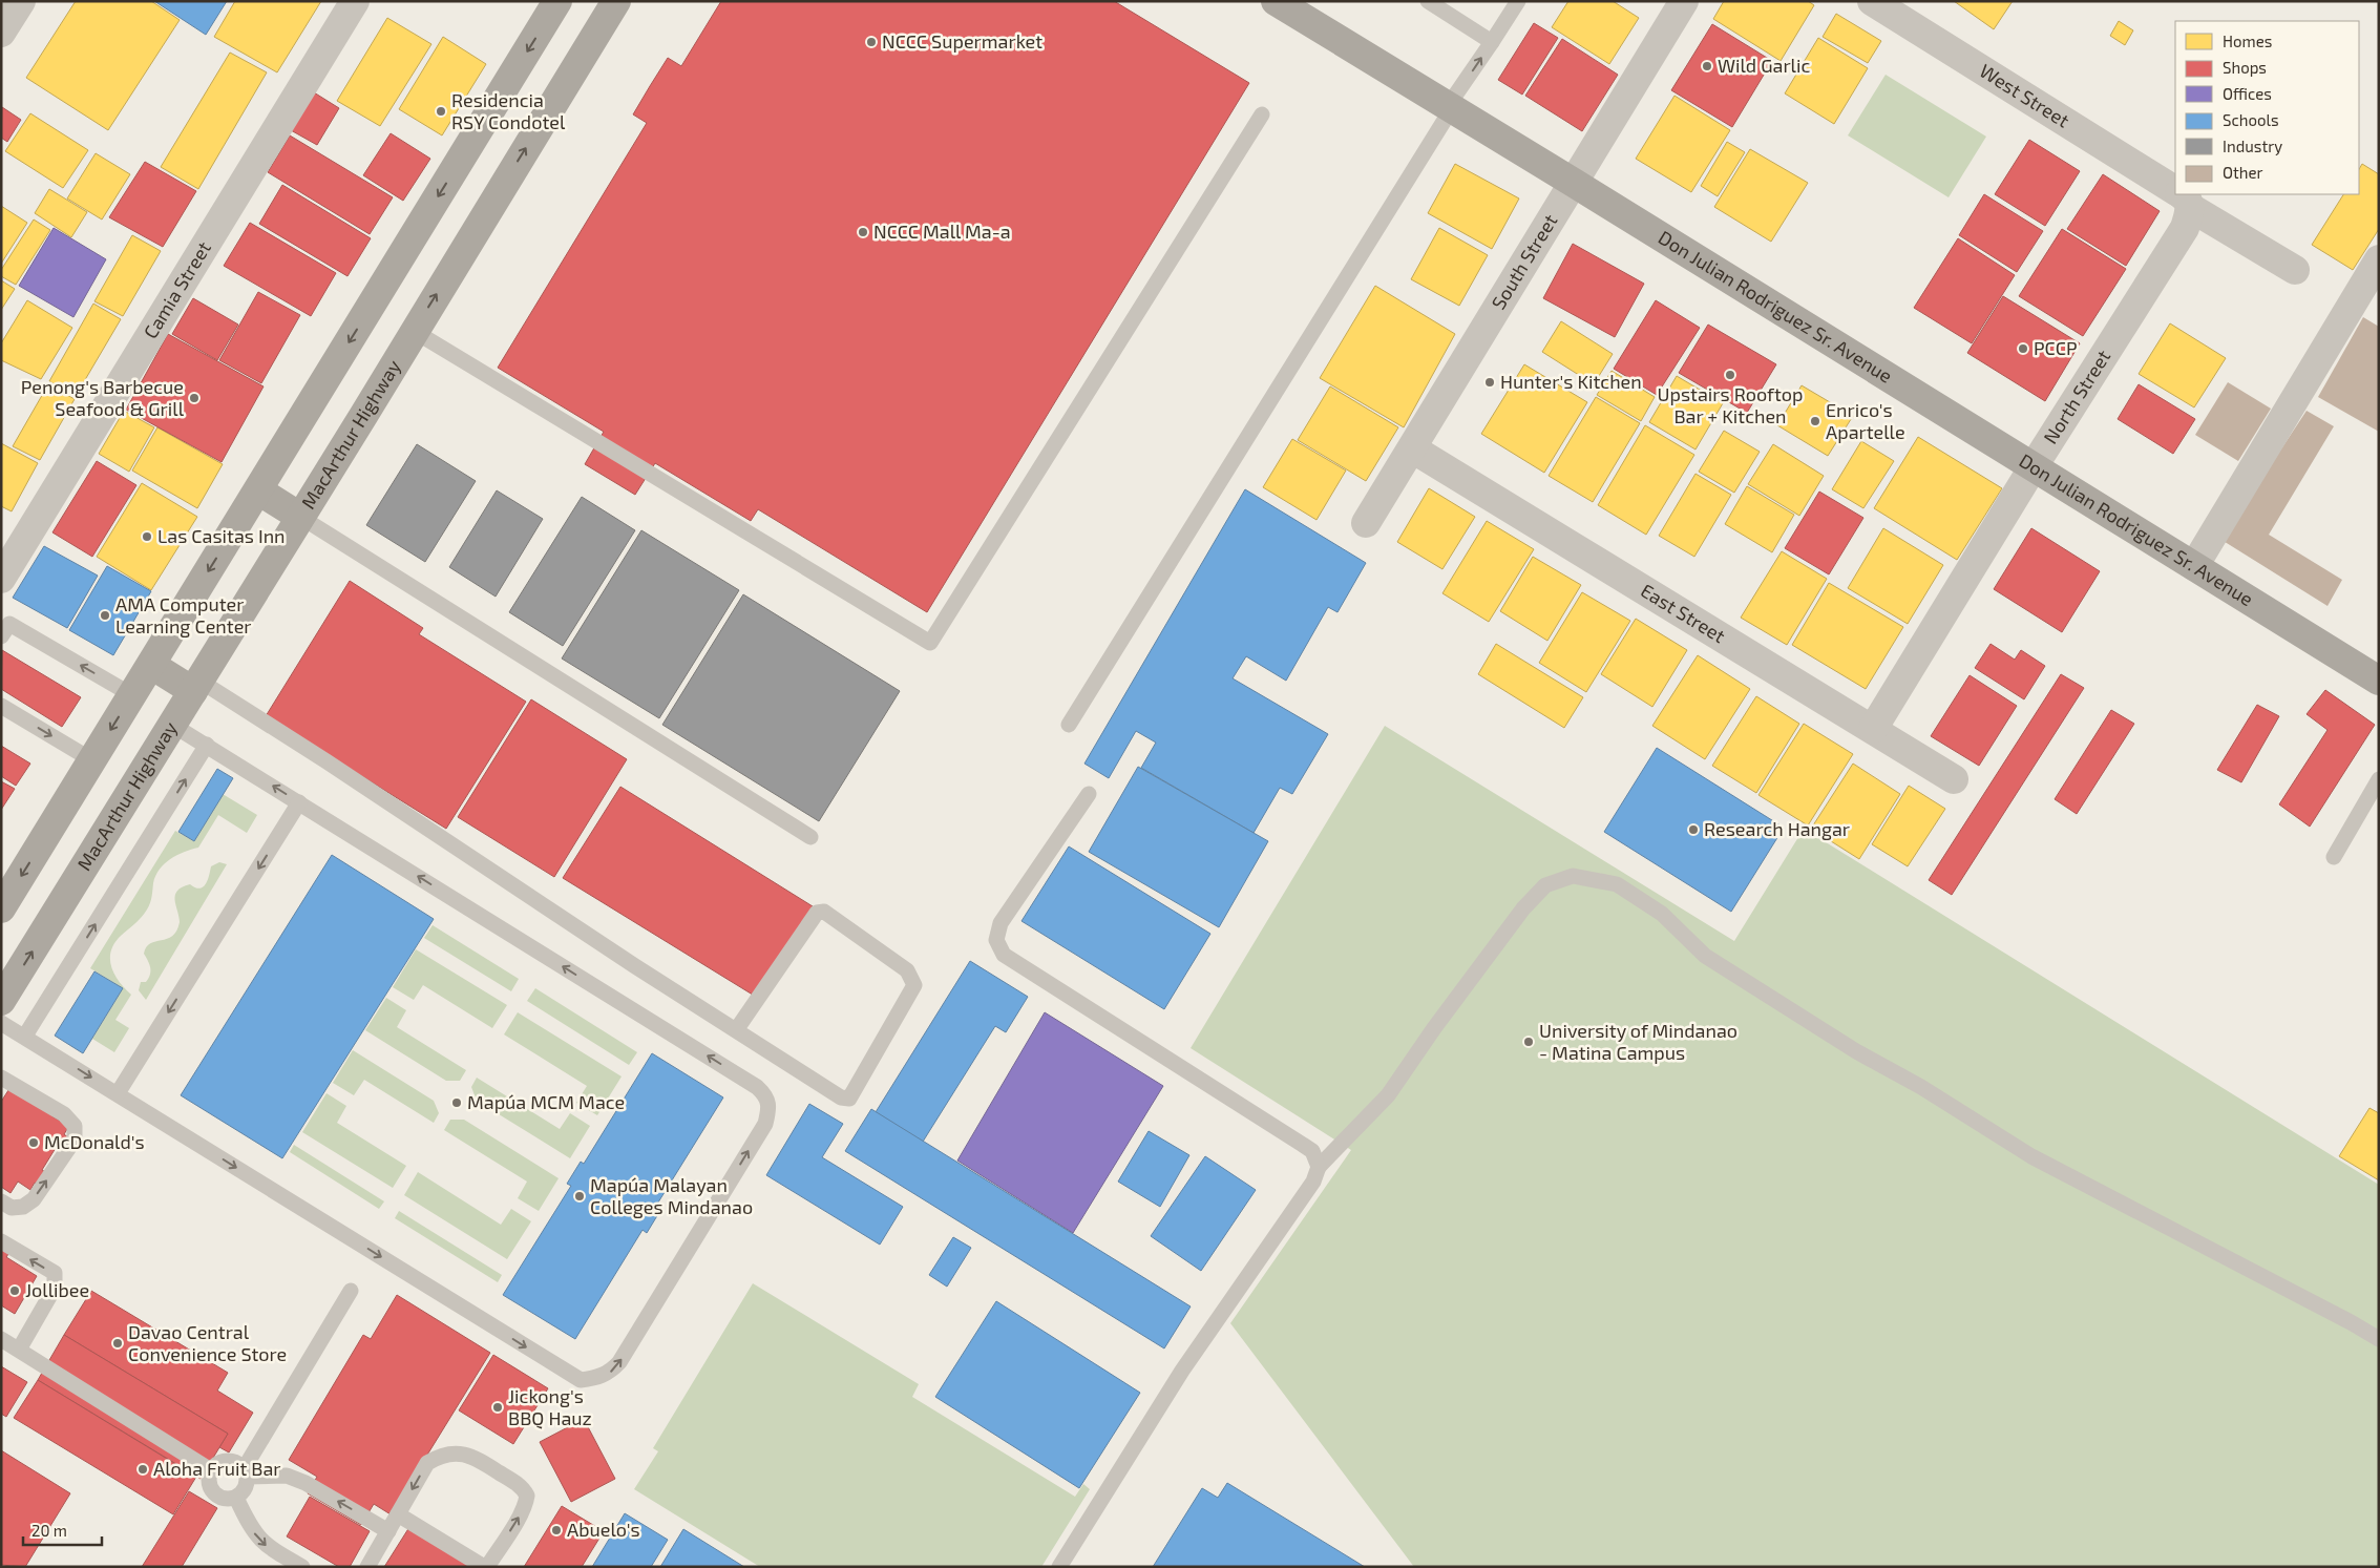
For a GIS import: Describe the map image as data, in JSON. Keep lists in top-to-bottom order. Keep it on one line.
{"streets":{"main road":["Don Julian Rodriguez Sr. Avenue","MacArthur Highway"],"street":["West Street","South Street","Camia Street","North Street","East Street"]},"crossings":[["West Street","North Street"],["South Street","Don Julian Rodriguez Sr. Avenue"],["South Street","East Street"],["Don Julian Rodriguez Sr. Avenue","North Street"],["North Street","East Street"]],"places":["NCCC Supermarket","Wild Garlic","Residencia RSY Condotel","NCCC Mall Ma-a","PCCP","Upstairs Rooftop Bar + Kitchen","Hunter's Kitchen","Penong's Barbecue Seafood & Grill","Enrico's Apartelle","Las Casitas Inn","AMA Computer Learning Center","Research Hangar","University of Mindanao - Matina Campus","Mapúa MCM Mace","McDonald's","Mapúa Malayan Colleges Mindanao","Jollibee","Davao Central Convenience Store","Jickong's BBQ Hauz","Aloha Fruit Bar","Abuelo's"],"legend":["Homes","Shops","Offices","Schools","Industry","Other"],"scale_bar":"20 m"}
